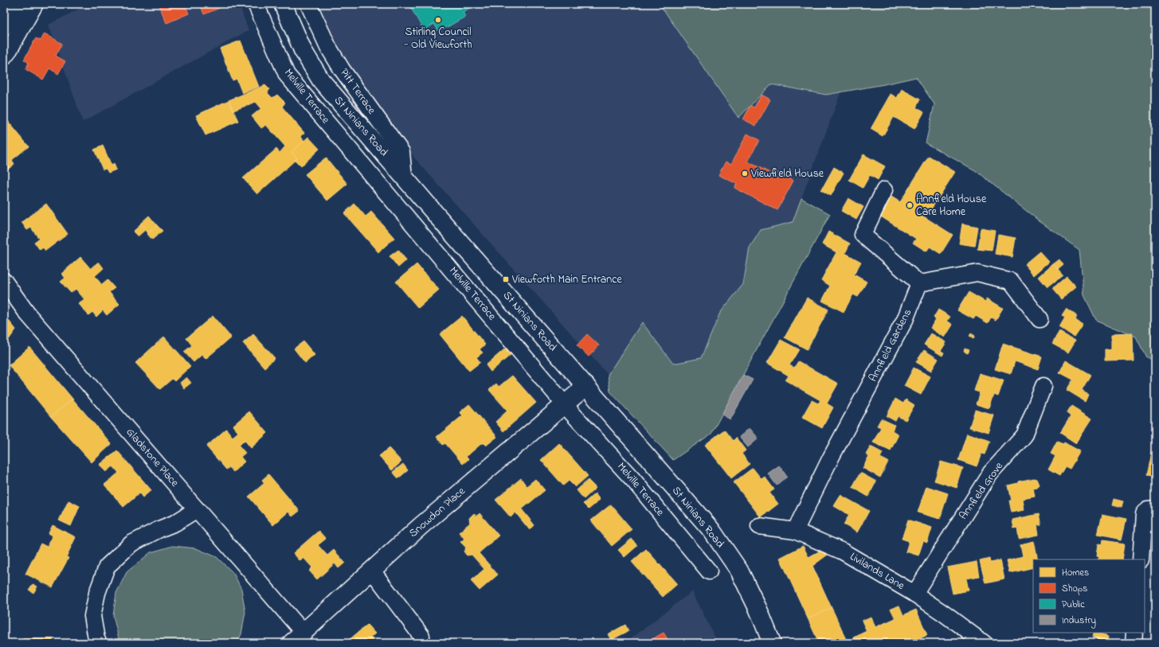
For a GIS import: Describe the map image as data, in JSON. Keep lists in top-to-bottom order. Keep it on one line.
{"streets":{"main road":["St Ninians Road","Snowdon Place"],"street":["Pitt Terrace","Melville Terrace","Annfield Gardens","Gladstone Place","Annfield Grove","Livilands Lane"]},"crossings":[["Pitt Terrace","St Ninians Road"],["Melville Terrace","Snowdon Place"],["St Ninians Road","Snowdon Place"],["Annfield Gardens","Livilands Lane"],["Gladstone Place","Snowdon Place"],["Annfield Grove","Livilands Lane"]],"places":{"other":["Stirling Council - Old Viewforth","Viewfield House","Annfield House Care Home"],"transit":["Viewforth Main Entrance"]},"legend":["Homes","Shops","Public","Industry"]}
